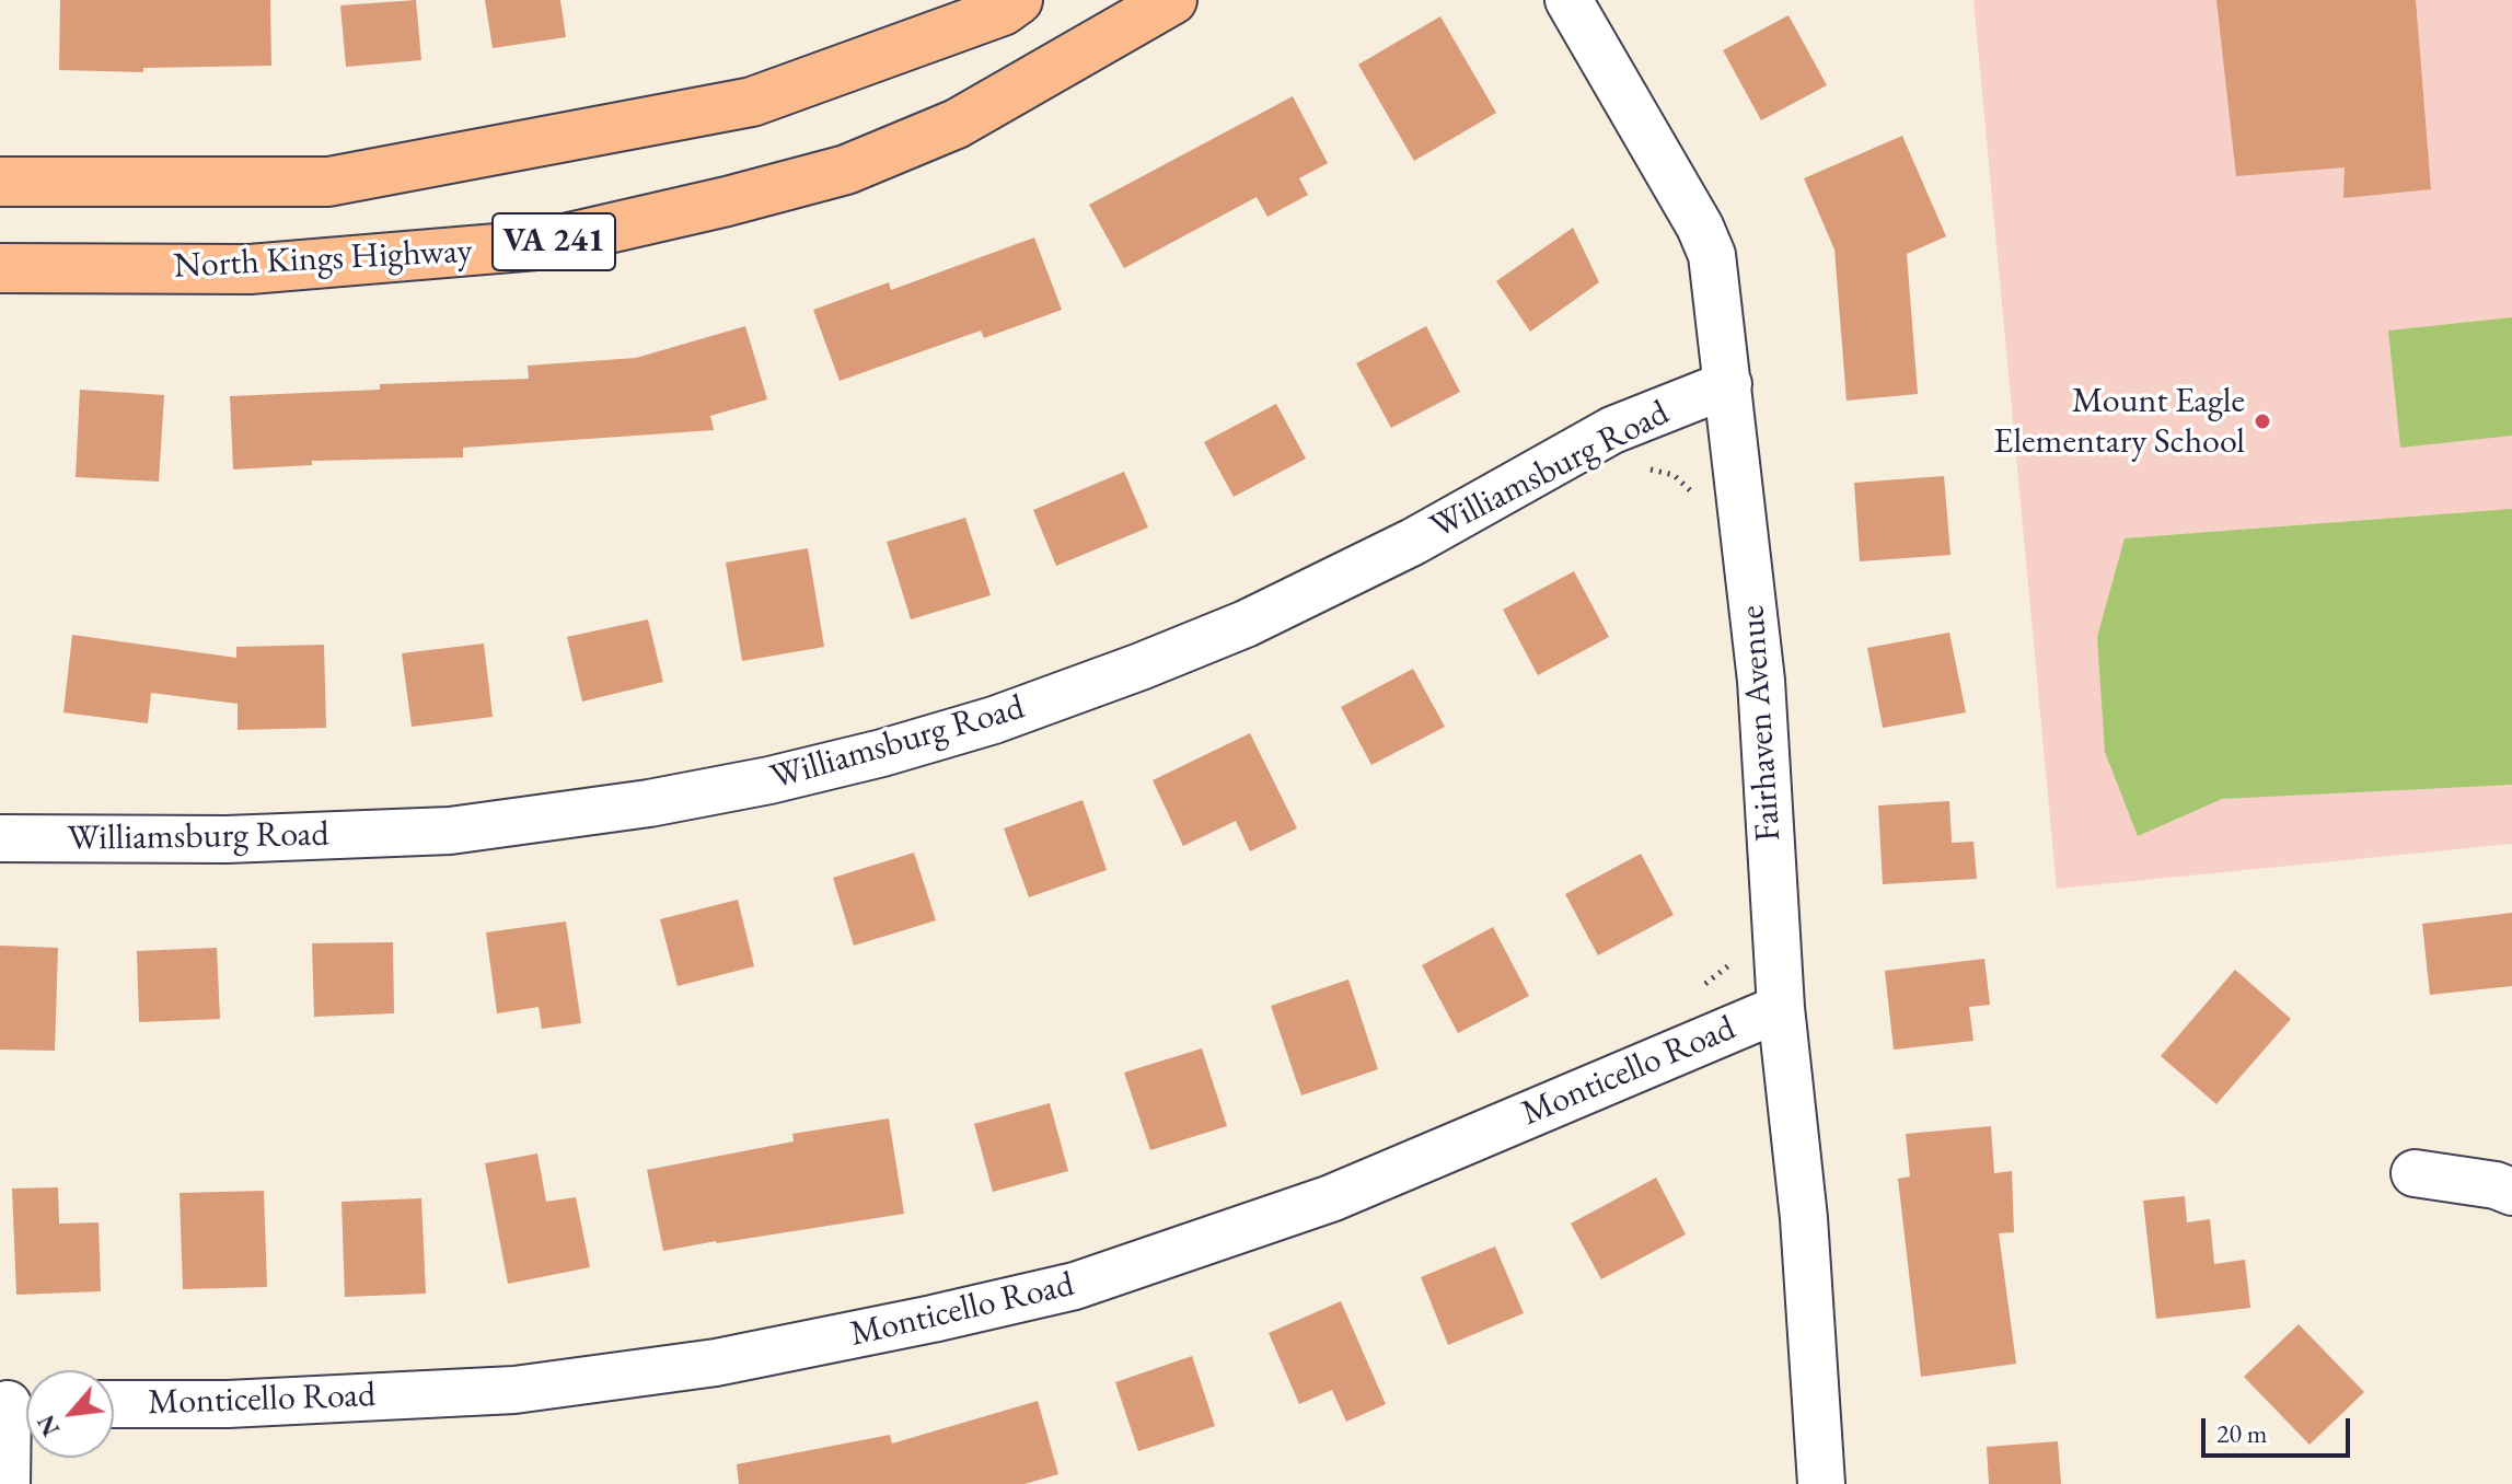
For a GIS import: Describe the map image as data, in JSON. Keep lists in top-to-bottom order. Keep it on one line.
{"streets":{"main road":["VA 241","North Kings Highway"],"street":["Williamsburg Road","Fairhaven Avenue","Monticello Road"]},"crossings":[["Williamsburg Road","Fairhaven Avenue"],["Fairhaven Avenue","Monticello Road"]],"places":["Mount Eagle Elementary School"],"scale_bar":"20 m","north":"bottom left"}
